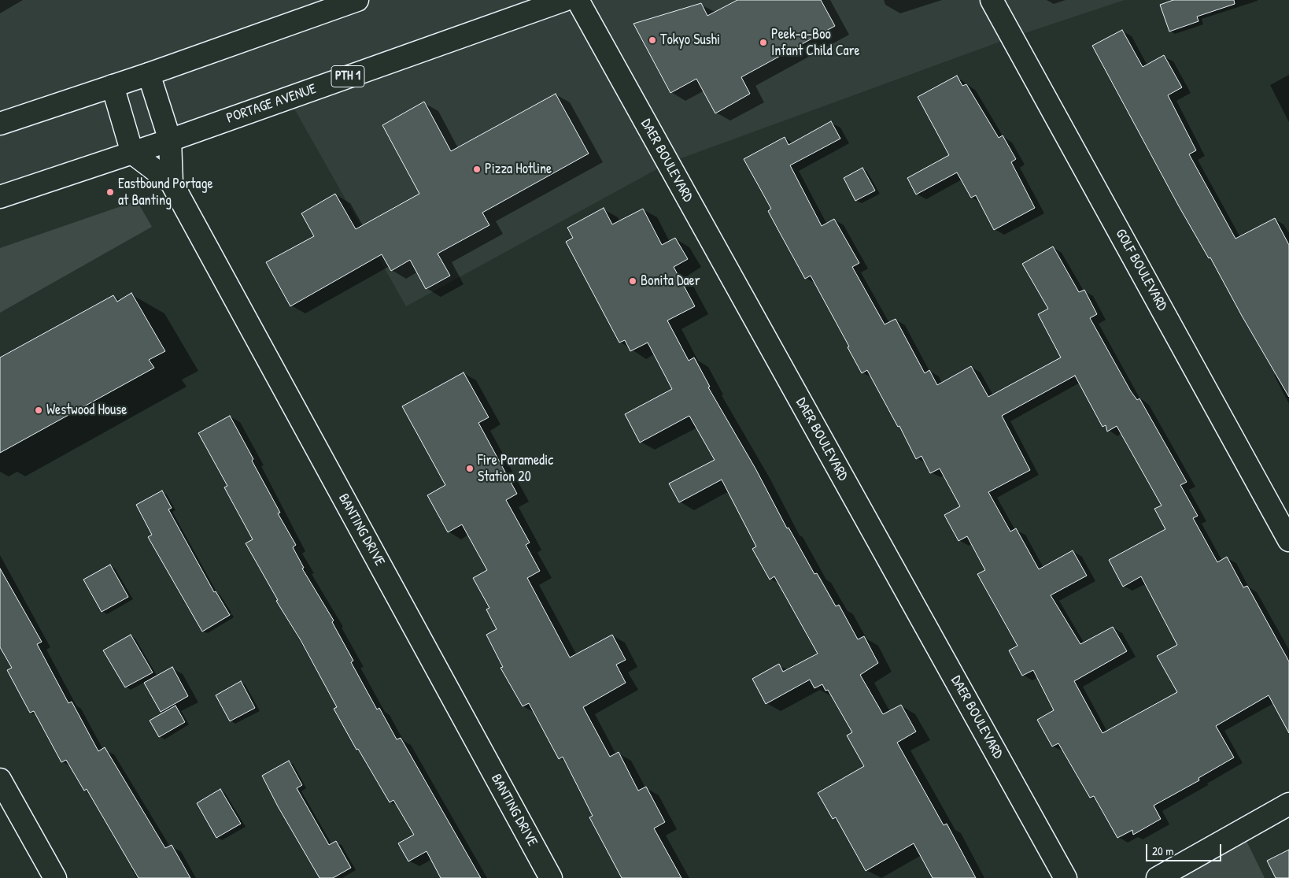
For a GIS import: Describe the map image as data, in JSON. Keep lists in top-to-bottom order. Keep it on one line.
{"streets":{"main road":["PTH 1","PORTAGE AVENUE","DAER BOULEVARD","GOLF BOULEVARD","BANTING DRIVE"]},"crossings":[["PORTAGE AVENUE","BANTING DRIVE"]],"places":["Tokyo Sushi","Peek-a-Boo Infant Child Care","Pizza Hotline","Eastbound Portage at Banting","Bonita Daer","Westwood House","Fire Paramedic Station 20"],"scale_bar":"20 m"}
